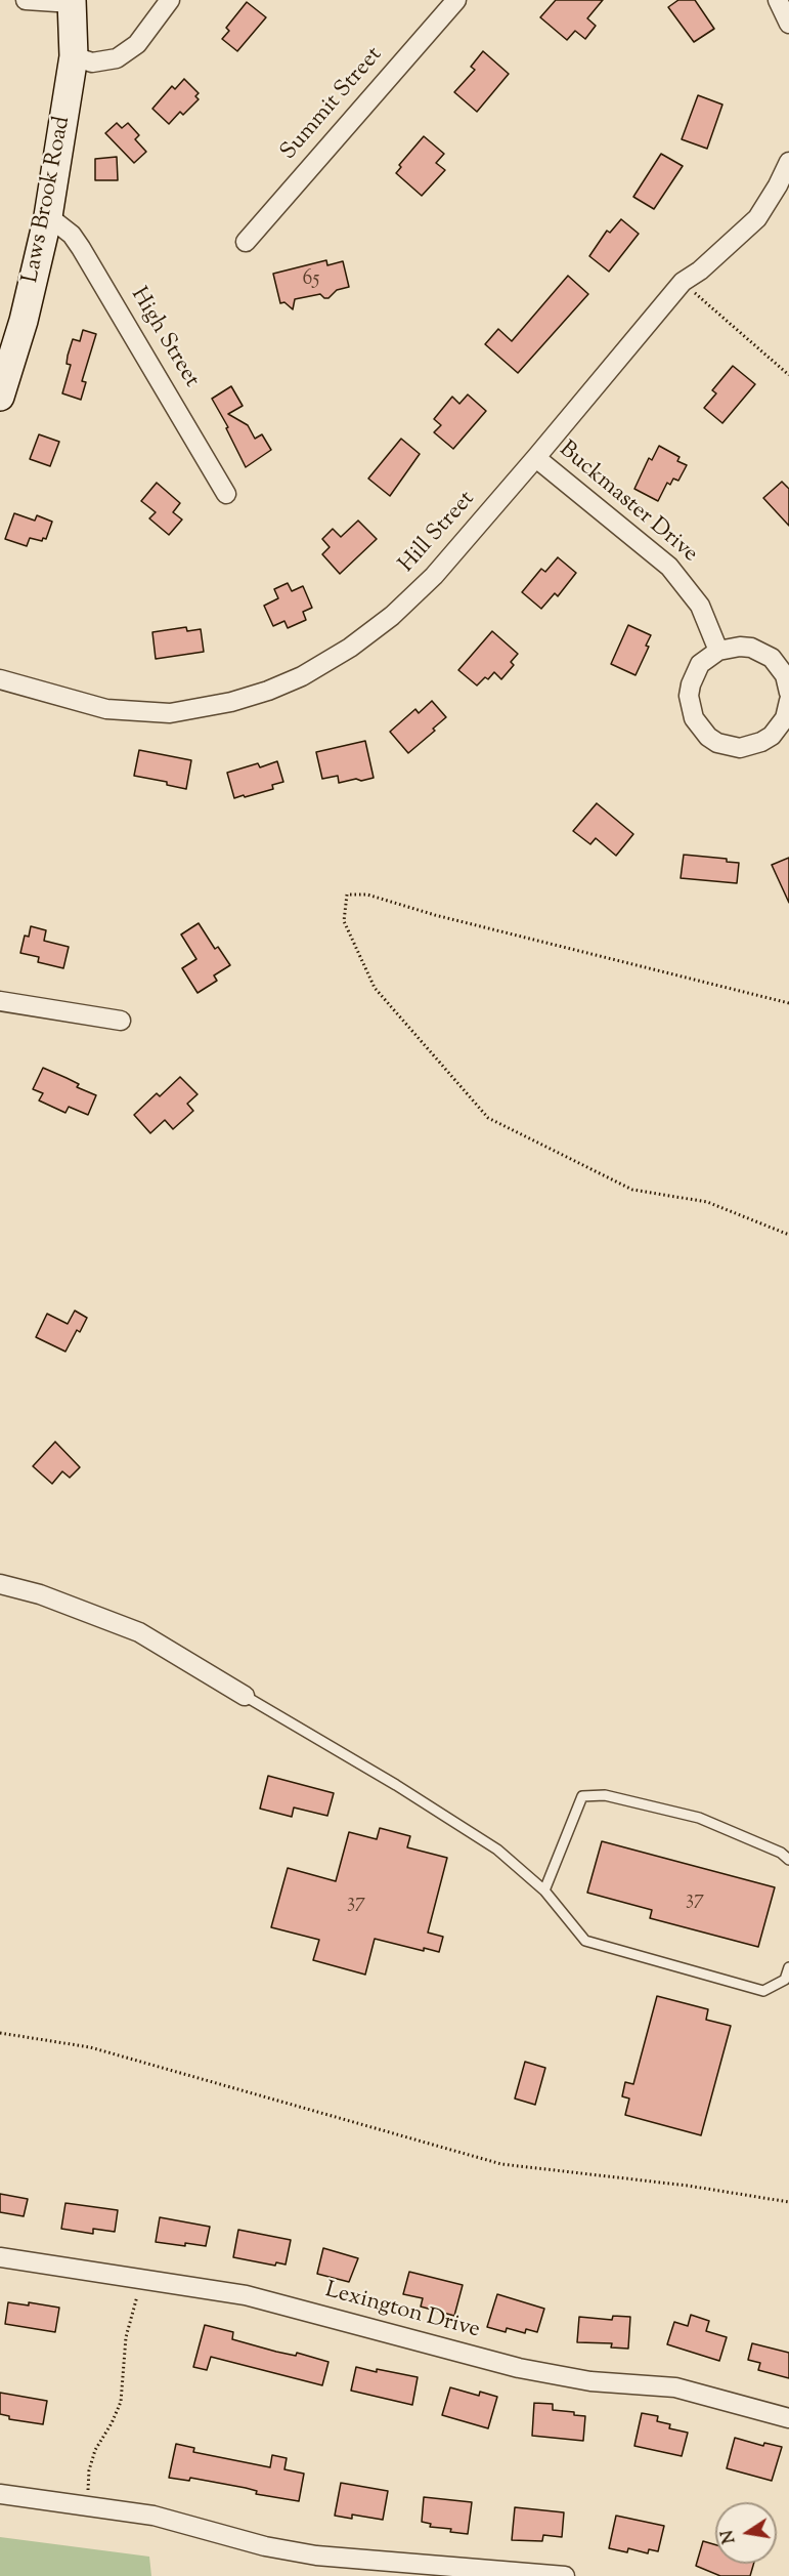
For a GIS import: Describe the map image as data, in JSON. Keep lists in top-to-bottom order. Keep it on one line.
{"streets":{"street":["Summit Street","Laws Brook Road","High Street","Buckmaster Drive","Hill Street","Lexington Drive"]},"crossings":[["Laws Brook Road","High Street"],["Buckmaster Drive","Hill Street"]],"house_numbers":["65","37","37"],"north":"left"}
